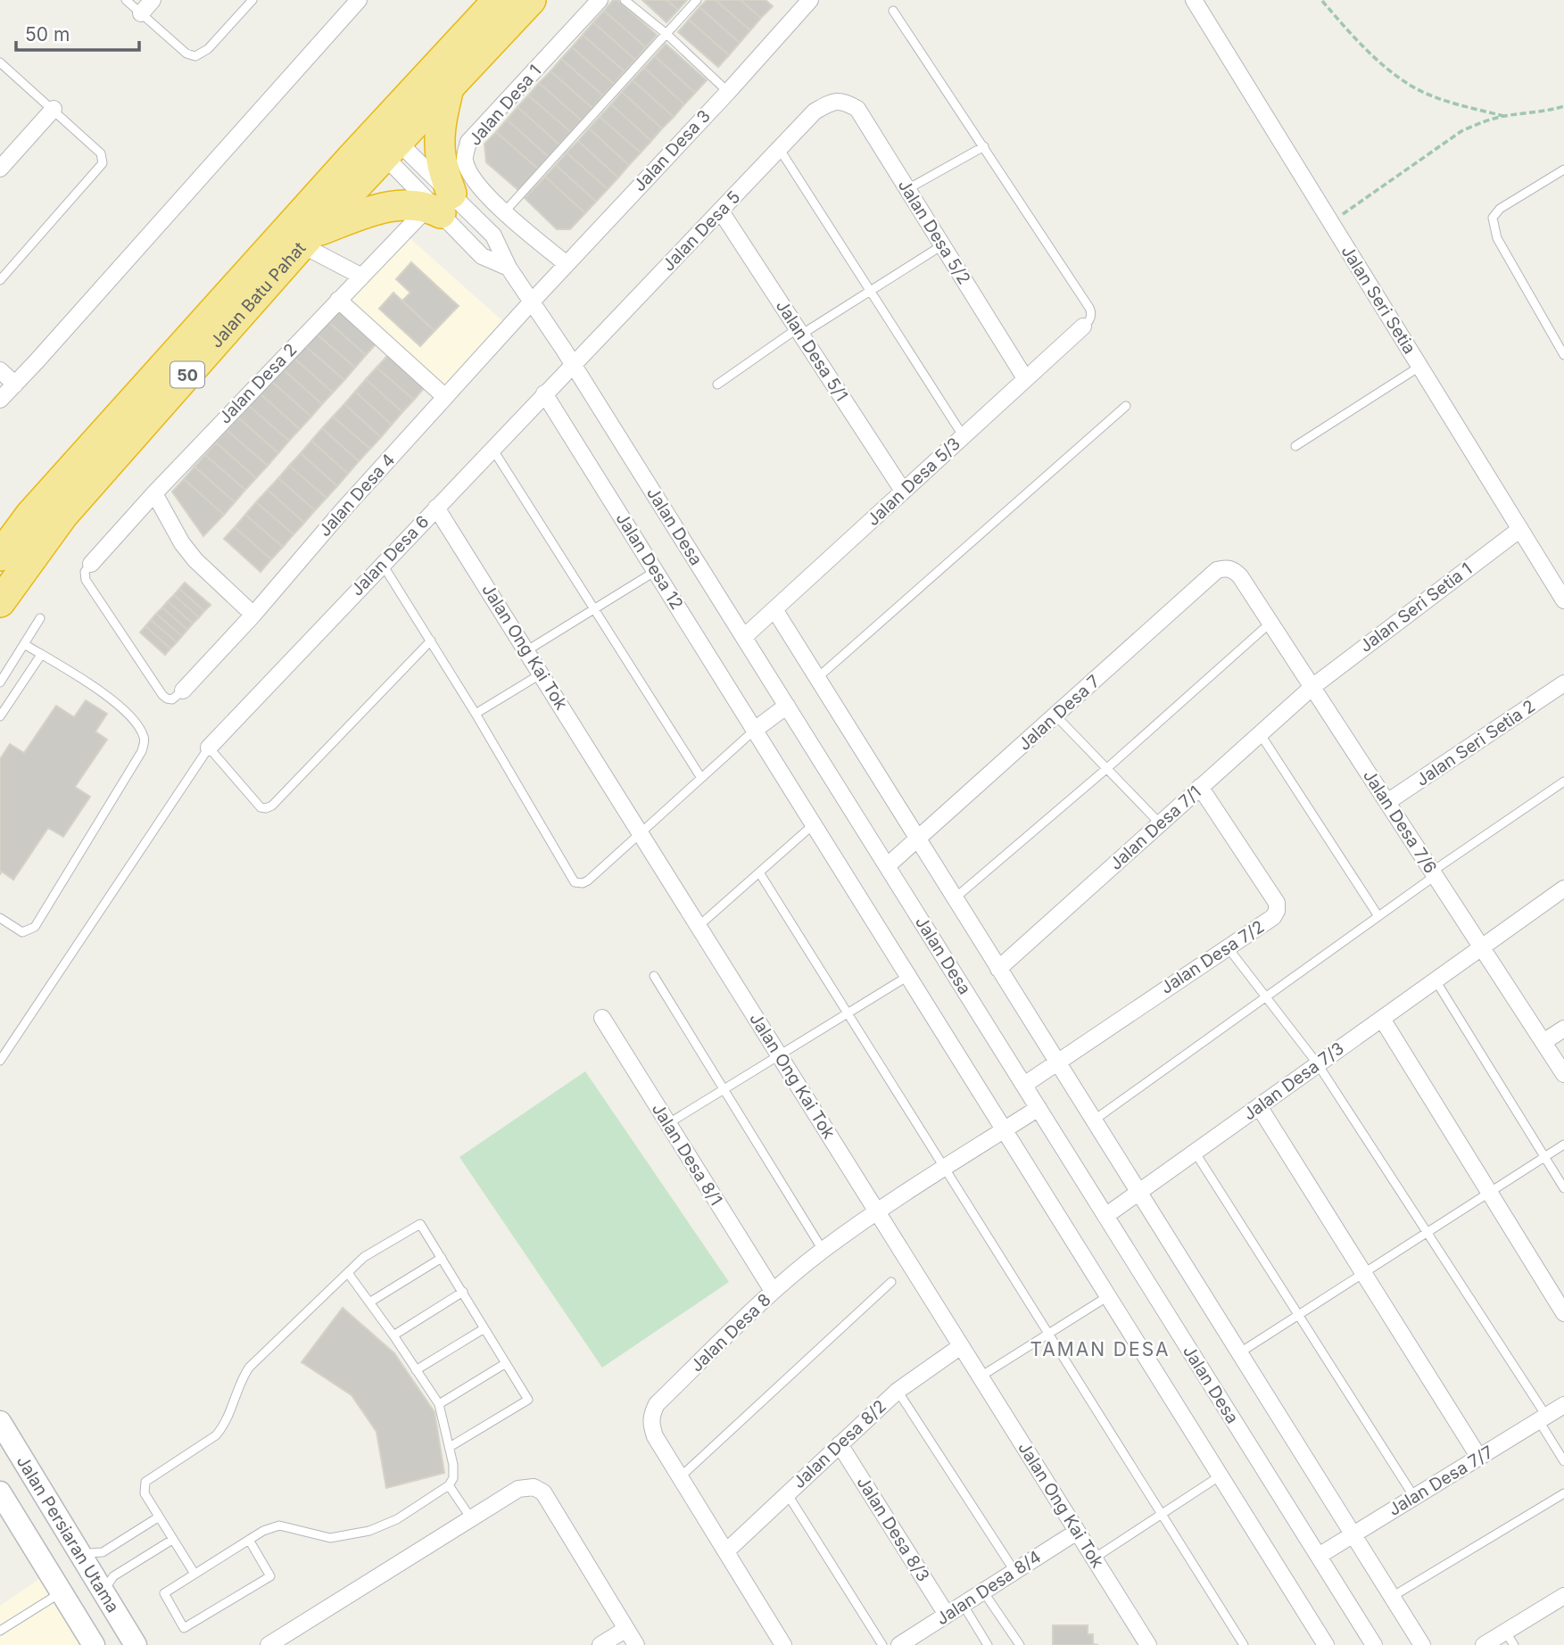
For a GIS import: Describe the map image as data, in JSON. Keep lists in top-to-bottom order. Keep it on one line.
{"streets":{"highway":["Jalan Batu Pahat","50"],"street":["Jalan Desa 1","Jalan Desa 3","Jalan Desa 5","Jalan Desa 5/2","Jalan Seri Setia","Jalan Desa 5/1","Jalan Desa 2","Jalan Desa 5/3","Jalan Desa 4","Jalan Desa","Jalan Desa 6","Jalan Desa 12","Jalan Seri Setia 1","Jalan Ong Kai Tok","Jalan Desa 7","Jalan Seri Setia 2","Jalan Desa 7/6","Jalan Desa 7/1","Jalan Desa 7/2","Jalan Desa 7/3","Jalan Desa 8/1","Jalan Desa 8","Jalan Desa 8/2","Jalan Desa 7/7","Jalan Desa 8/3","Jalan Persiaran Utama","Jalan Desa 8/4"]},"crossings":[["Jalan Desa 1","Jalan Desa 3"],["Jalan Desa 3","Jalan Desa 4"],["Jalan Desa 3","Jalan Desa"],["Jalan Desa 5","Jalan Desa 5/2"],["Jalan Desa 5","Jalan Desa 5/1"],["Jalan Desa 5","Jalan Desa"],["Jalan Desa 5","Jalan Desa 6"],["Jalan Desa 5/2","Jalan Desa 5/3"],["Jalan Batu Pahat","Jalan Desa"],["Jalan Seri Setia","Jalan Seri Setia 1"],["Jalan Desa 5/1","Jalan Desa 5/3"],["Jalan Desa 2","Jalan Desa"],["Jalan Desa 5/3","Jalan Desa"],["Jalan Desa 4","Jalan Desa"],["Jalan Desa","Jalan Desa 6"],["Jalan Desa","Jalan Desa 7"],["Jalan Desa","Jalan Desa 7/2"],["Jalan Desa","Jalan Desa 7/3"],["Jalan Desa","Jalan Desa 8"],["Jalan Desa","Jalan Desa 7/7"],["Jalan Desa 6","Jalan Desa 12"],["Jalan Desa 6","Jalan Ong Kai Tok"],["Jalan Seri Setia 1","Jalan Desa 7/6"],["Jalan Seri Setia 1","Jalan Desa 7/1"],["Jalan Ong Kai Tok","Jalan Desa 8"],["Jalan Ong Kai Tok","Jalan Desa 8/2"],["Jalan Ong Kai Tok","Jalan Desa 8/4"],["Jalan Desa 7","Jalan Desa 7/6"],["Jalan Seri Setia 2","Jalan Desa 7/6"],["Jalan Desa 7/6","Jalan Desa 7/1"],["Jalan Desa 7/6","Jalan Desa 7/3"],["Jalan Desa 7/1","Jalan Desa 7/2"],["Jalan Desa 8/1","Jalan Desa 8"],["Jalan Desa 8","Jalan Desa 8/2"],["Jalan Desa 8/2","Jalan Desa 8/3"],["Jalan Desa 8/3","Jalan Desa 8/4"]],"districts":["TAMAN DESA"],"scale_bar":"50 m"}
